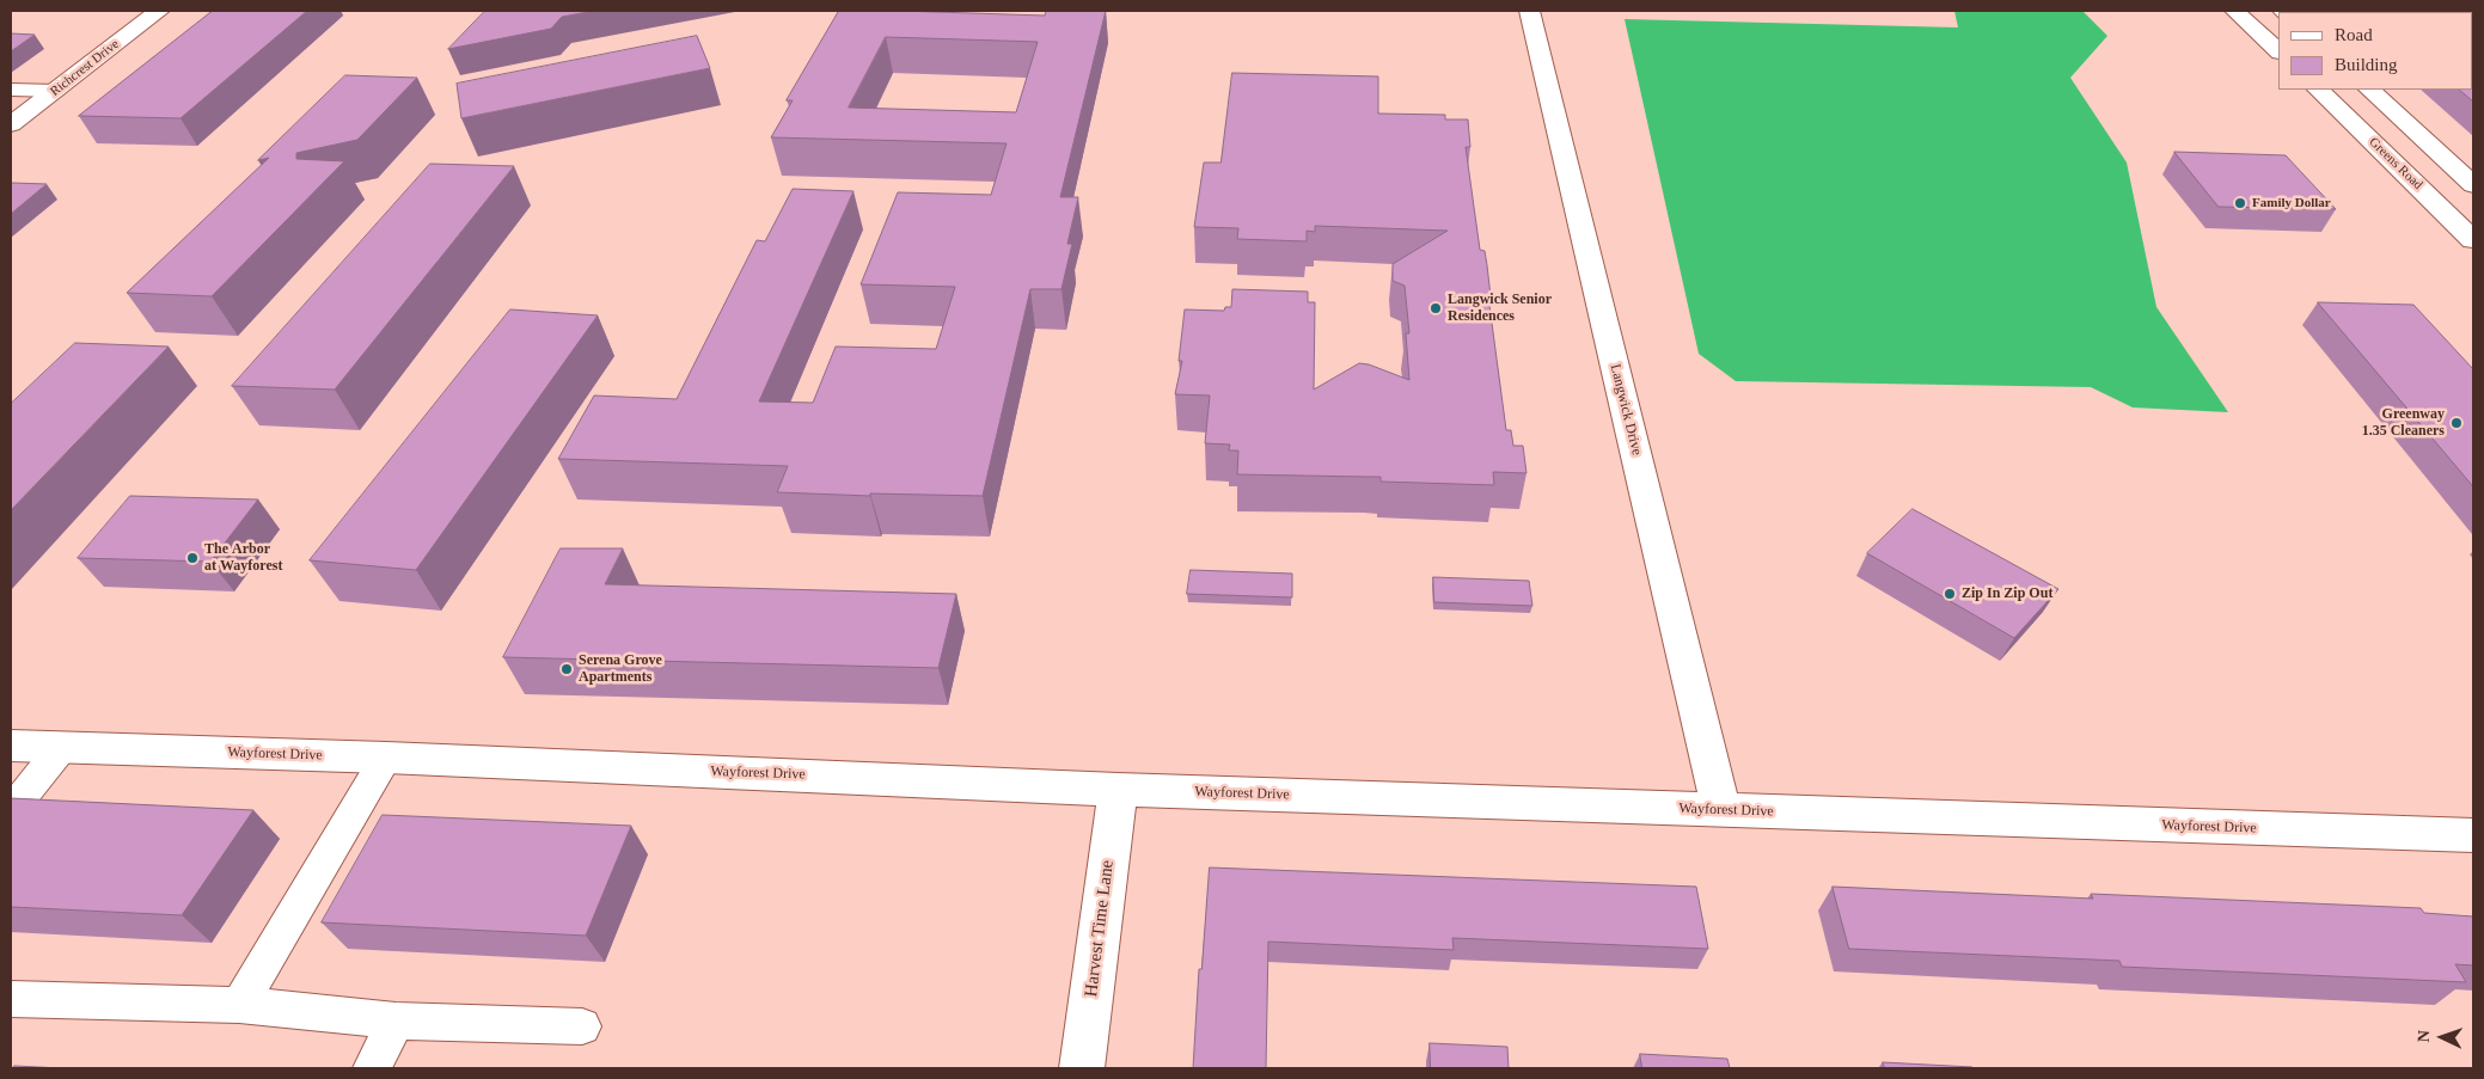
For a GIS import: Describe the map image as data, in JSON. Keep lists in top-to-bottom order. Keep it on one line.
{"streets":{"street":["Richcrest Drive","Greens Road","Langwick Drive","Wayforest Drive","Harvest Time Lane"]},"crossings":[["Langwick Drive","Wayforest Drive"],["Wayforest Drive","Harvest Time Lane"]],"places":["Family Dollar","Langwick Senior Residences","Greenway 1.35 Cleaners","The Arbor at Wayforest","Zip In Zip Out","Serena Grove Apartments"],"legend":["Road","Building"],"north":"left"}
